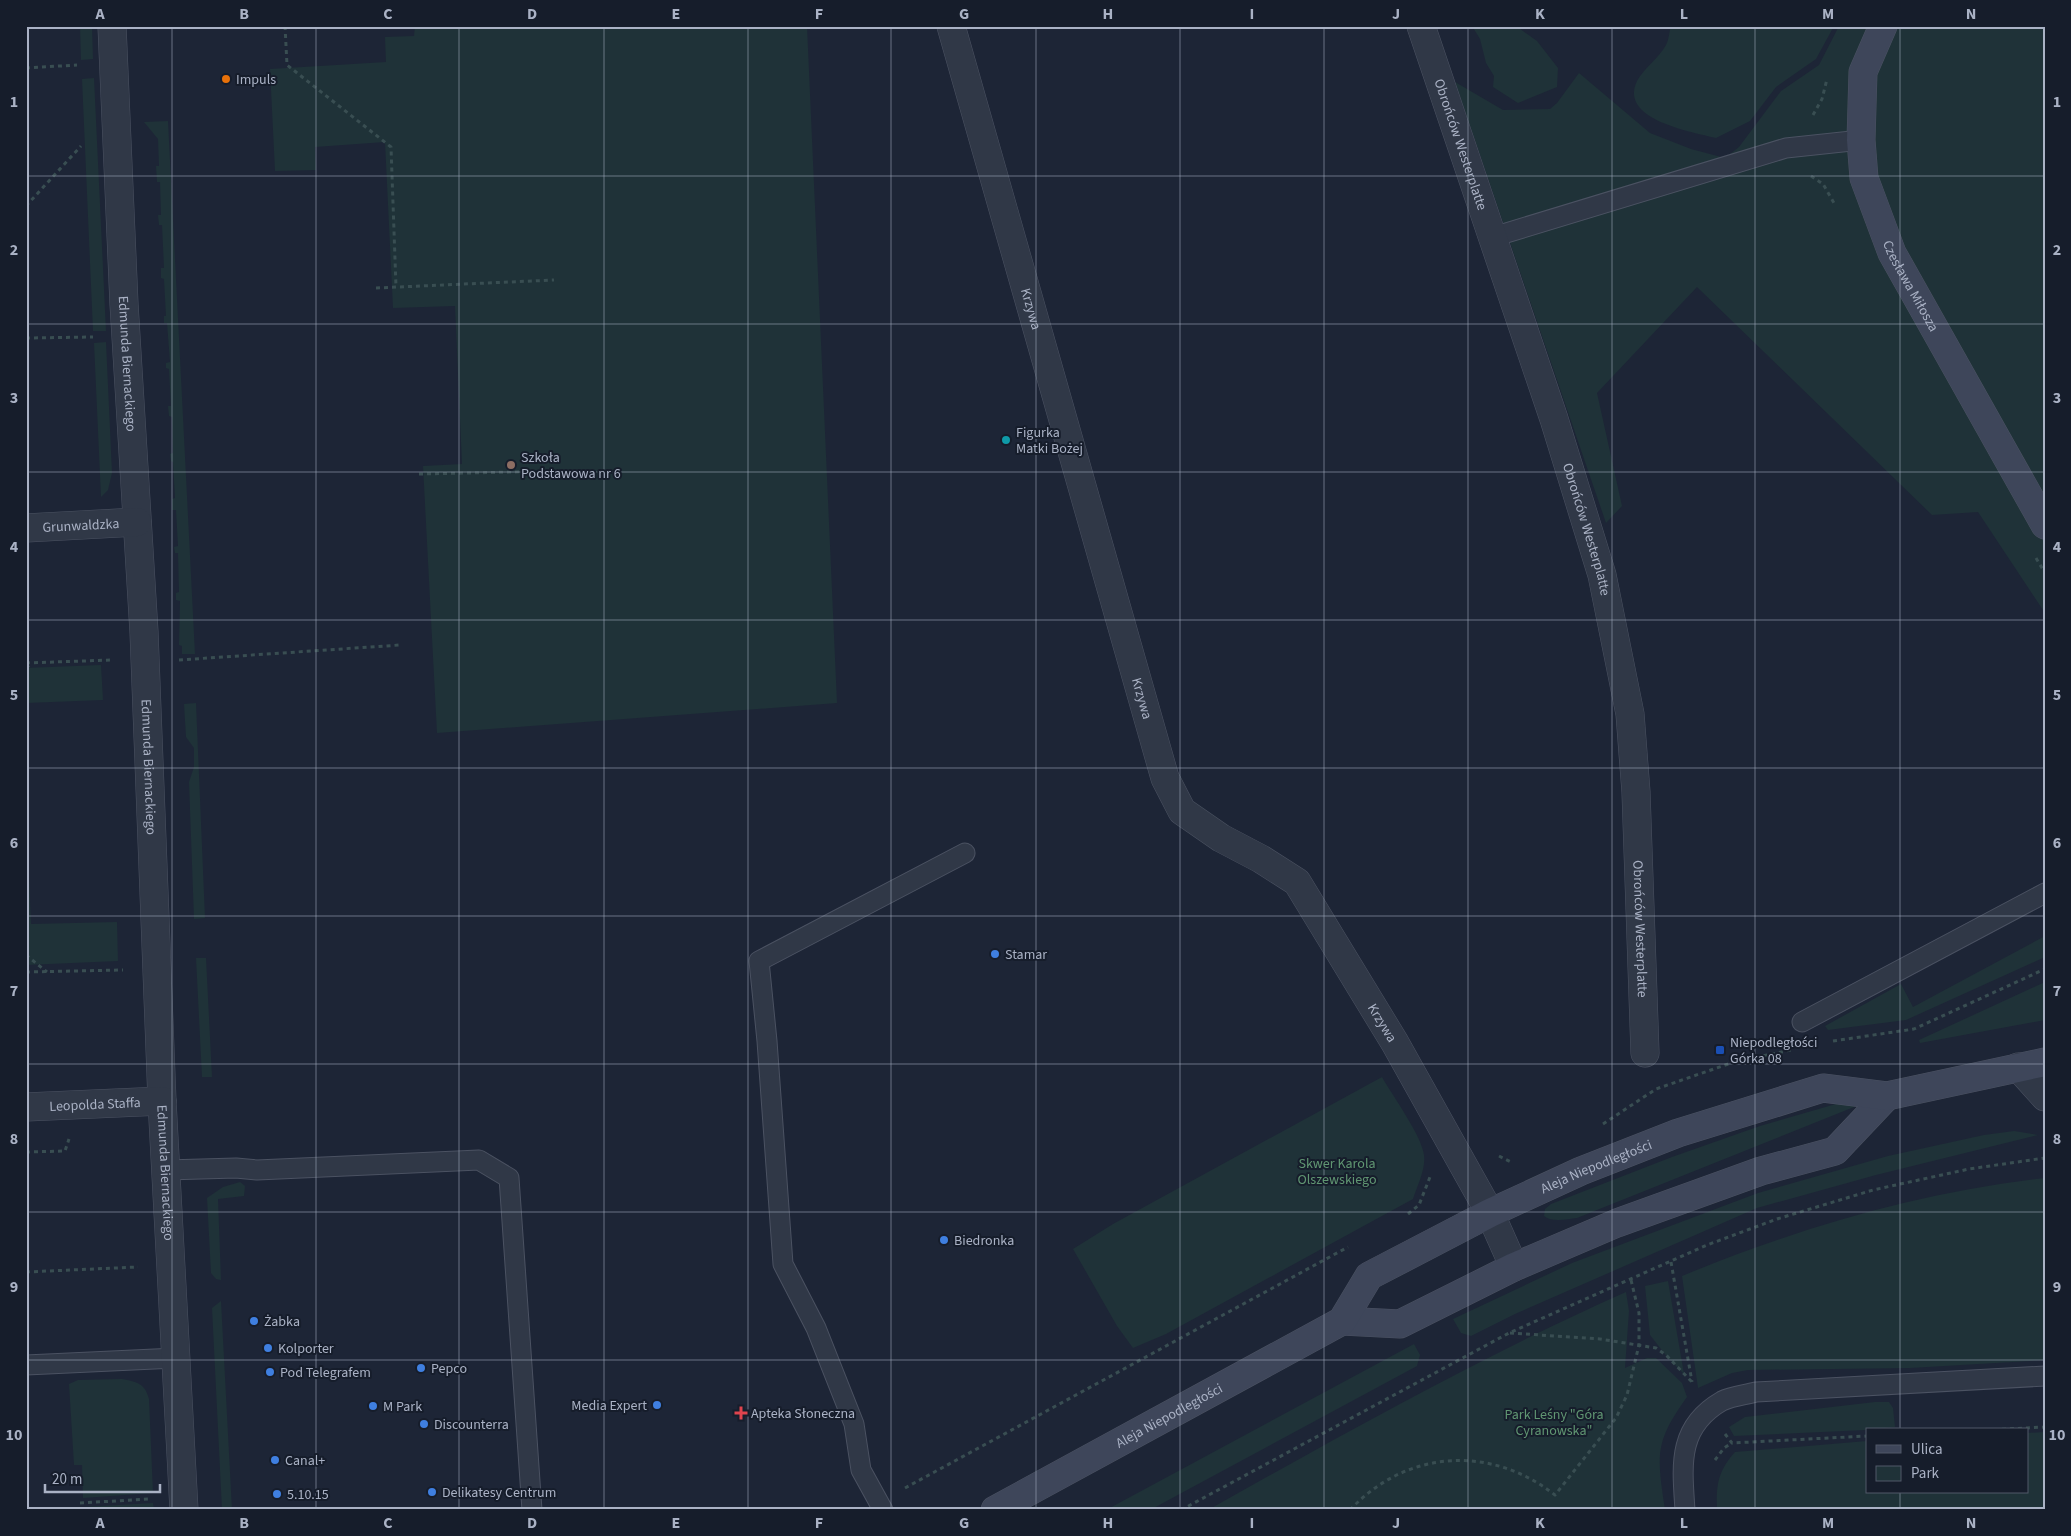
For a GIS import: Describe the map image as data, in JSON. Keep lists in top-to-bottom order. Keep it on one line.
{"streets":{"street":["Obrońców Westerplatte","Czesława Miłosza","Krzywa","Edmunda Biernackiego","Grunwaldzka","Leopolda Staffa","Aleja Niepodległości"]},"crossings":[["Krzywa","Aleja Niepodległości"],["Edmunda Biernackiego","Grunwaldzka"],["Edmunda Biernackiego","Leopolda Staffa"]],"parks":["Skwer Karola Olszewskiego","Park Leśny \"Góra Cyranowska\""],"places":{"other":["Impuls","Figurka Matki Bożej","Szkoła Podstawowa nr 6","Stamar","Biedronka","Żabka","Kolporter","Pepco","Pod Telegrafem","Media Expert","M Park","Discounterra","Canal+","Delikatesy Centrum","5.10.15"],"transit":["Niepodległości Górka 08"],"health":["Apteka Słoneczna"]},"legend":["Ulica","Park"],"scale_bar":"20 m","grid":{"columns":["A","B","C","D","E","F","G","H","I","J","K","L","M","N"],"rows":["1","2","3","4","5","6","7","8","9","10"]}}
